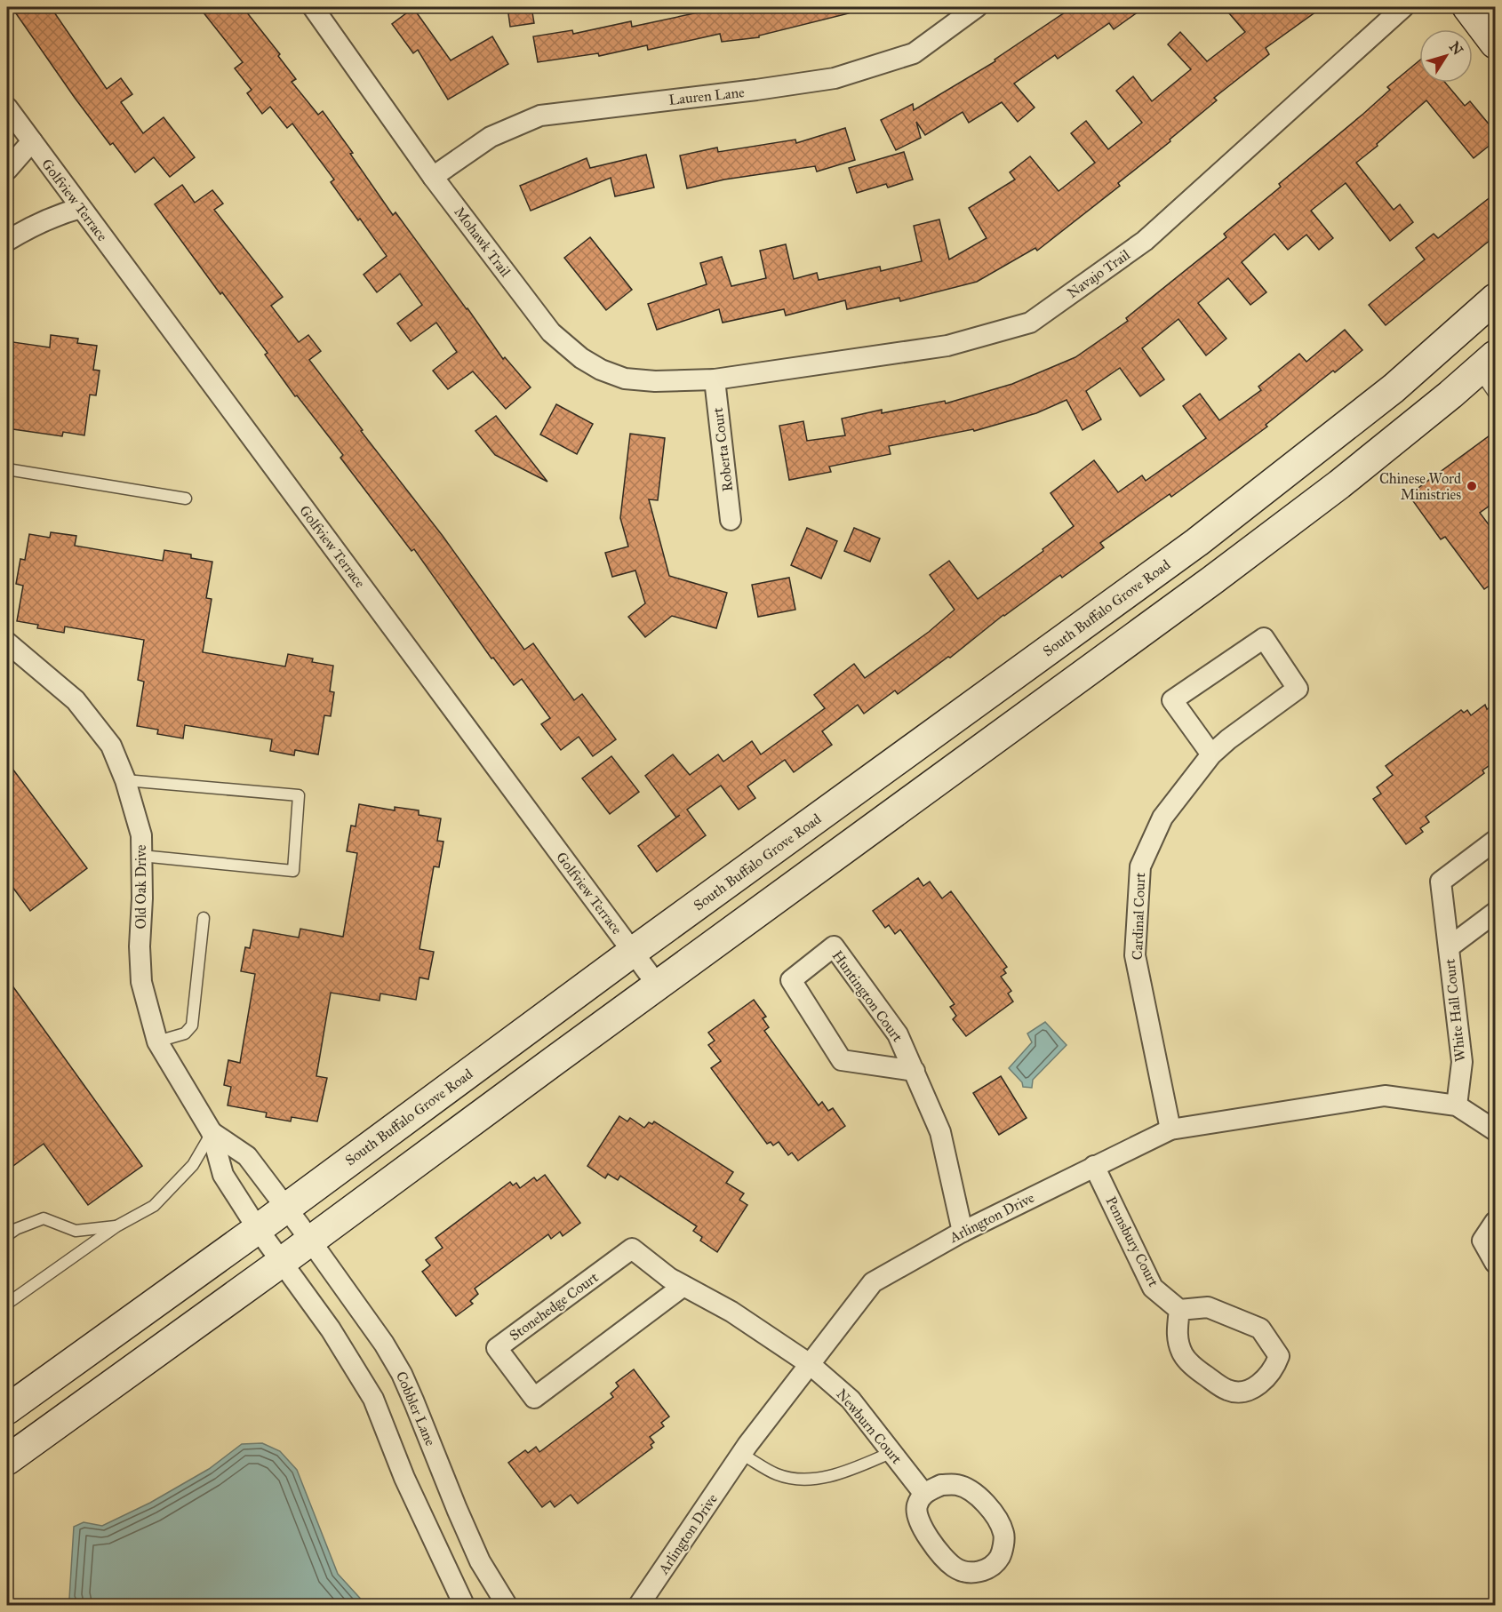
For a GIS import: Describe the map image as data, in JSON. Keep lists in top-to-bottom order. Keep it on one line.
{"streets":{"main road":["South Buffalo Grove Road"],"street":["Lauren Lane","Golfview Terrace","Mohawk Trail","Navajo Trail","Roberta Court","Old Oak Drive","Cardinal Court","Huntington Court","White Hall Court","Arlington Drive","Pennsbury Court","Stonehedge Court","Cobbler Lane","Newburn Court"]},"crossings":[["Lauren Lane","Mohawk Trail"],["Golfview Terrace","South Buffalo Grove Road"],["Mohawk Trail","Navajo Trail"],["Mohawk Trail","Roberta Court"],["Navajo Trail","Roberta Court"],["South Buffalo Grove Road","Old Oak Drive"],["South Buffalo Grove Road","Cobbler Lane"],["Old Oak Drive","Cobbler Lane"],["Cardinal Court","Arlington Drive"],["Huntington Court","Arlington Drive"],["White Hall Court","Arlington Drive"],["Arlington Drive","Pennsbury Court"],["Arlington Drive","Stonehedge Court"],["Arlington Drive","Newburn Court"],["Stonehedge Court","Newburn Court"]],"places":["Chinese Word Ministries"],"north":"top right"}
